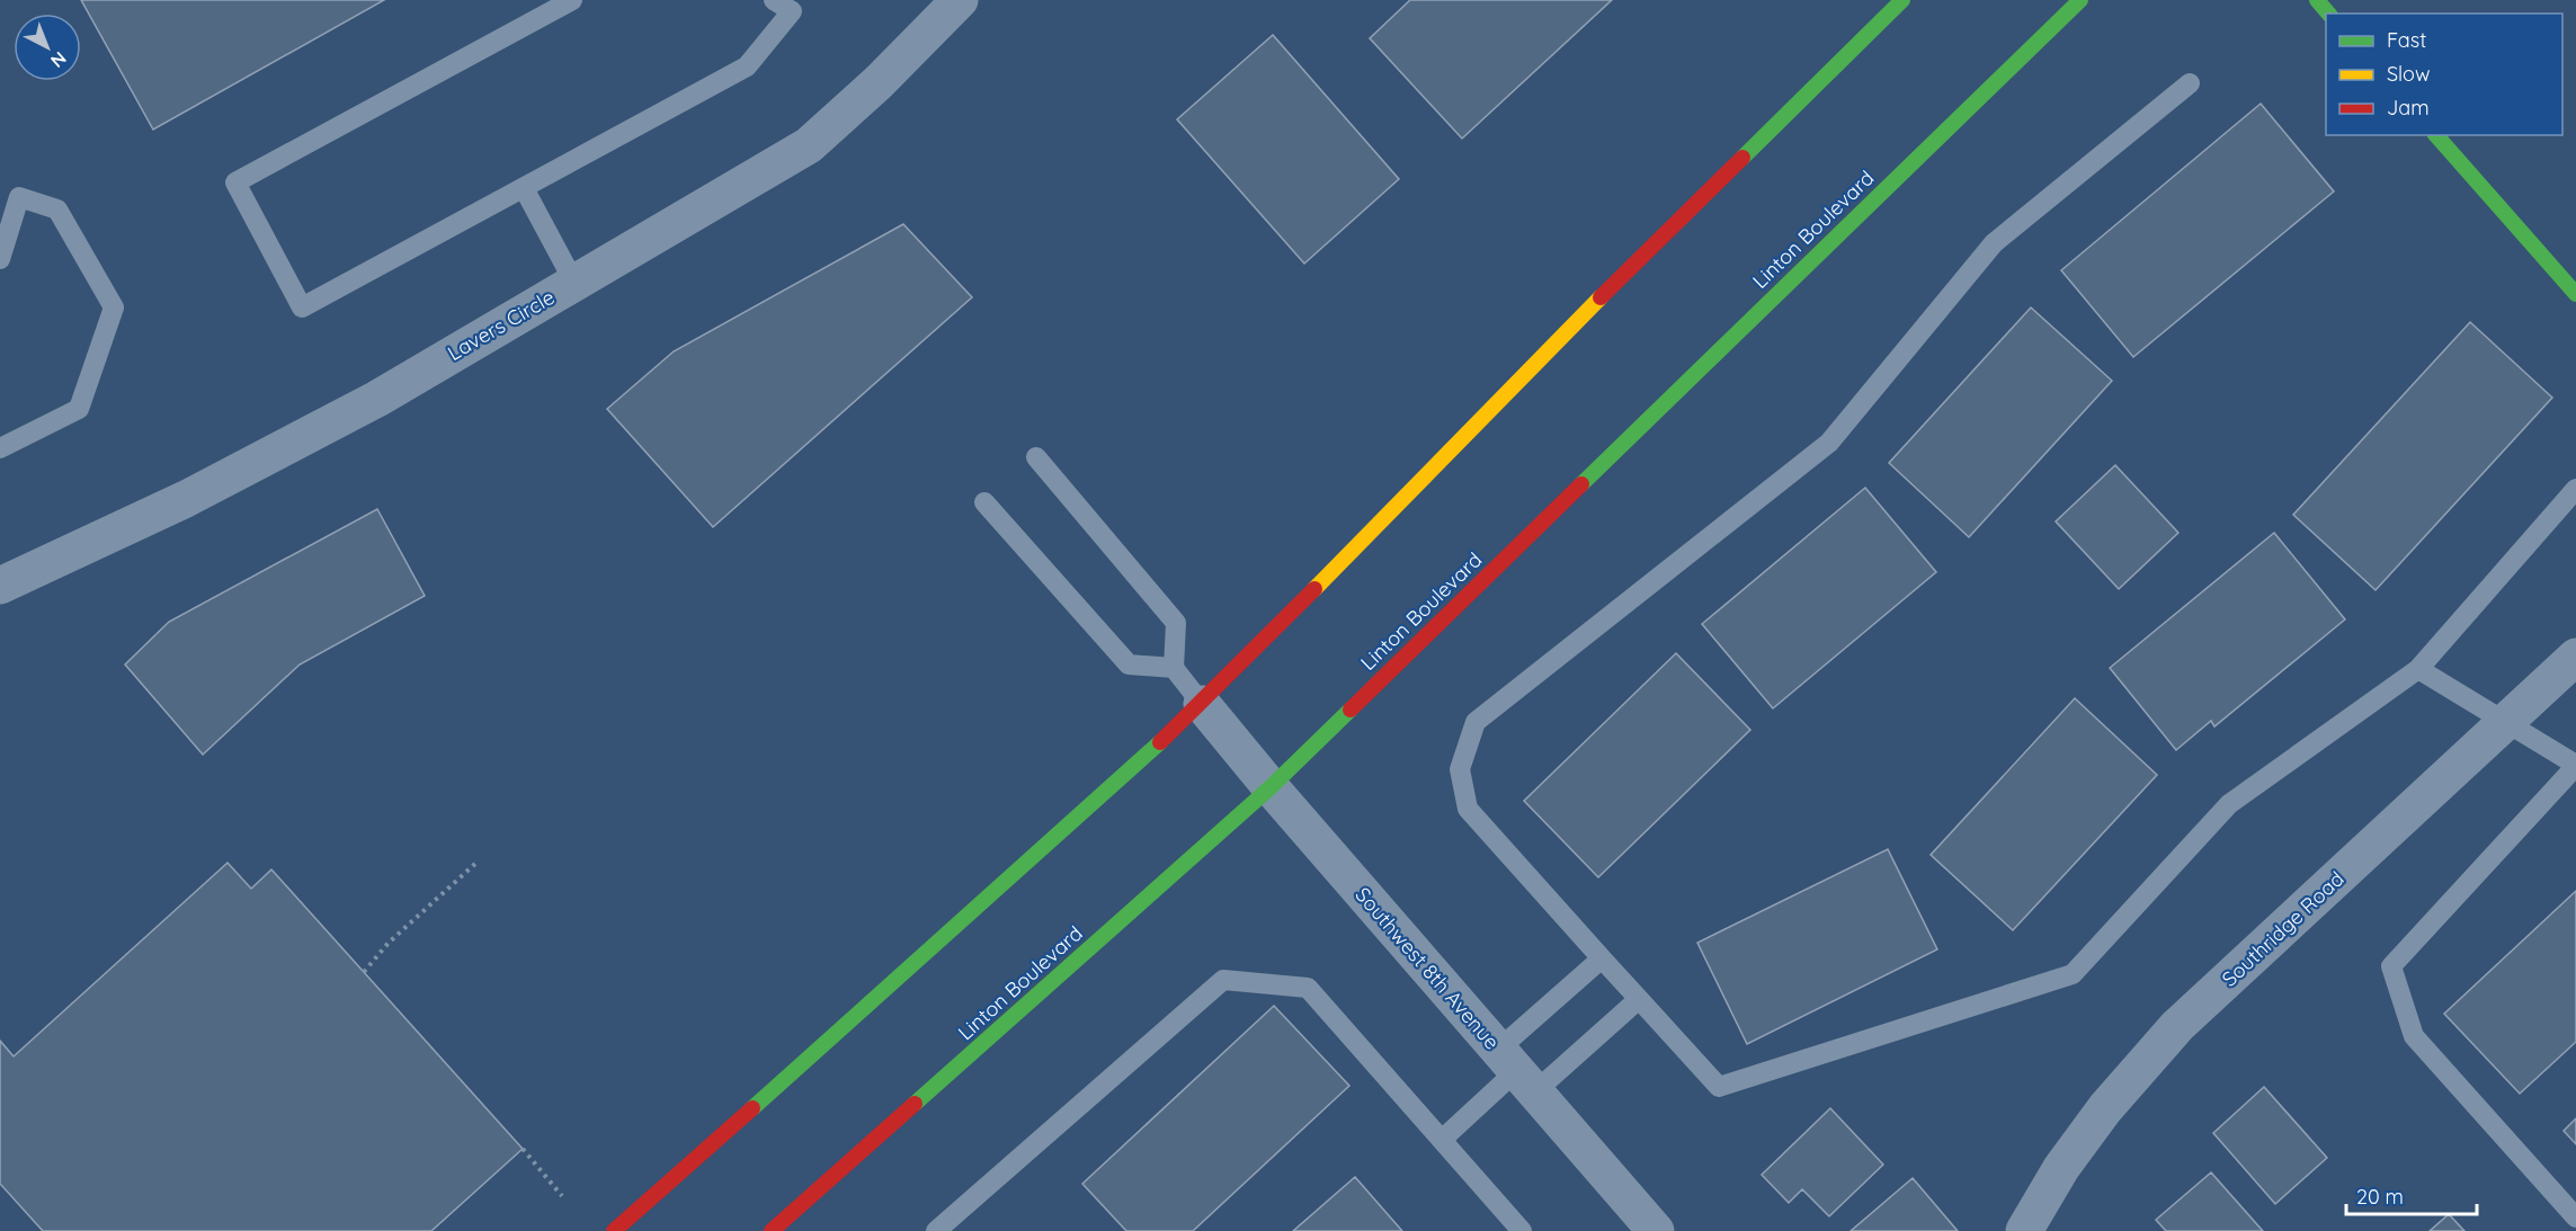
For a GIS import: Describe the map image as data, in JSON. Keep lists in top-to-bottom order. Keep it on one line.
{"streets":{"main road":["Linton Boulevard"],"street":["Lavers Circle","Southridge Road","Southwest 8th Avenue"]},"crossings":[["Linton Boulevard","Southwest 8th Avenue"]],"legend":["Fast","Slow","Jam"],"scale_bar":"20 m","north":"bottom right"}
